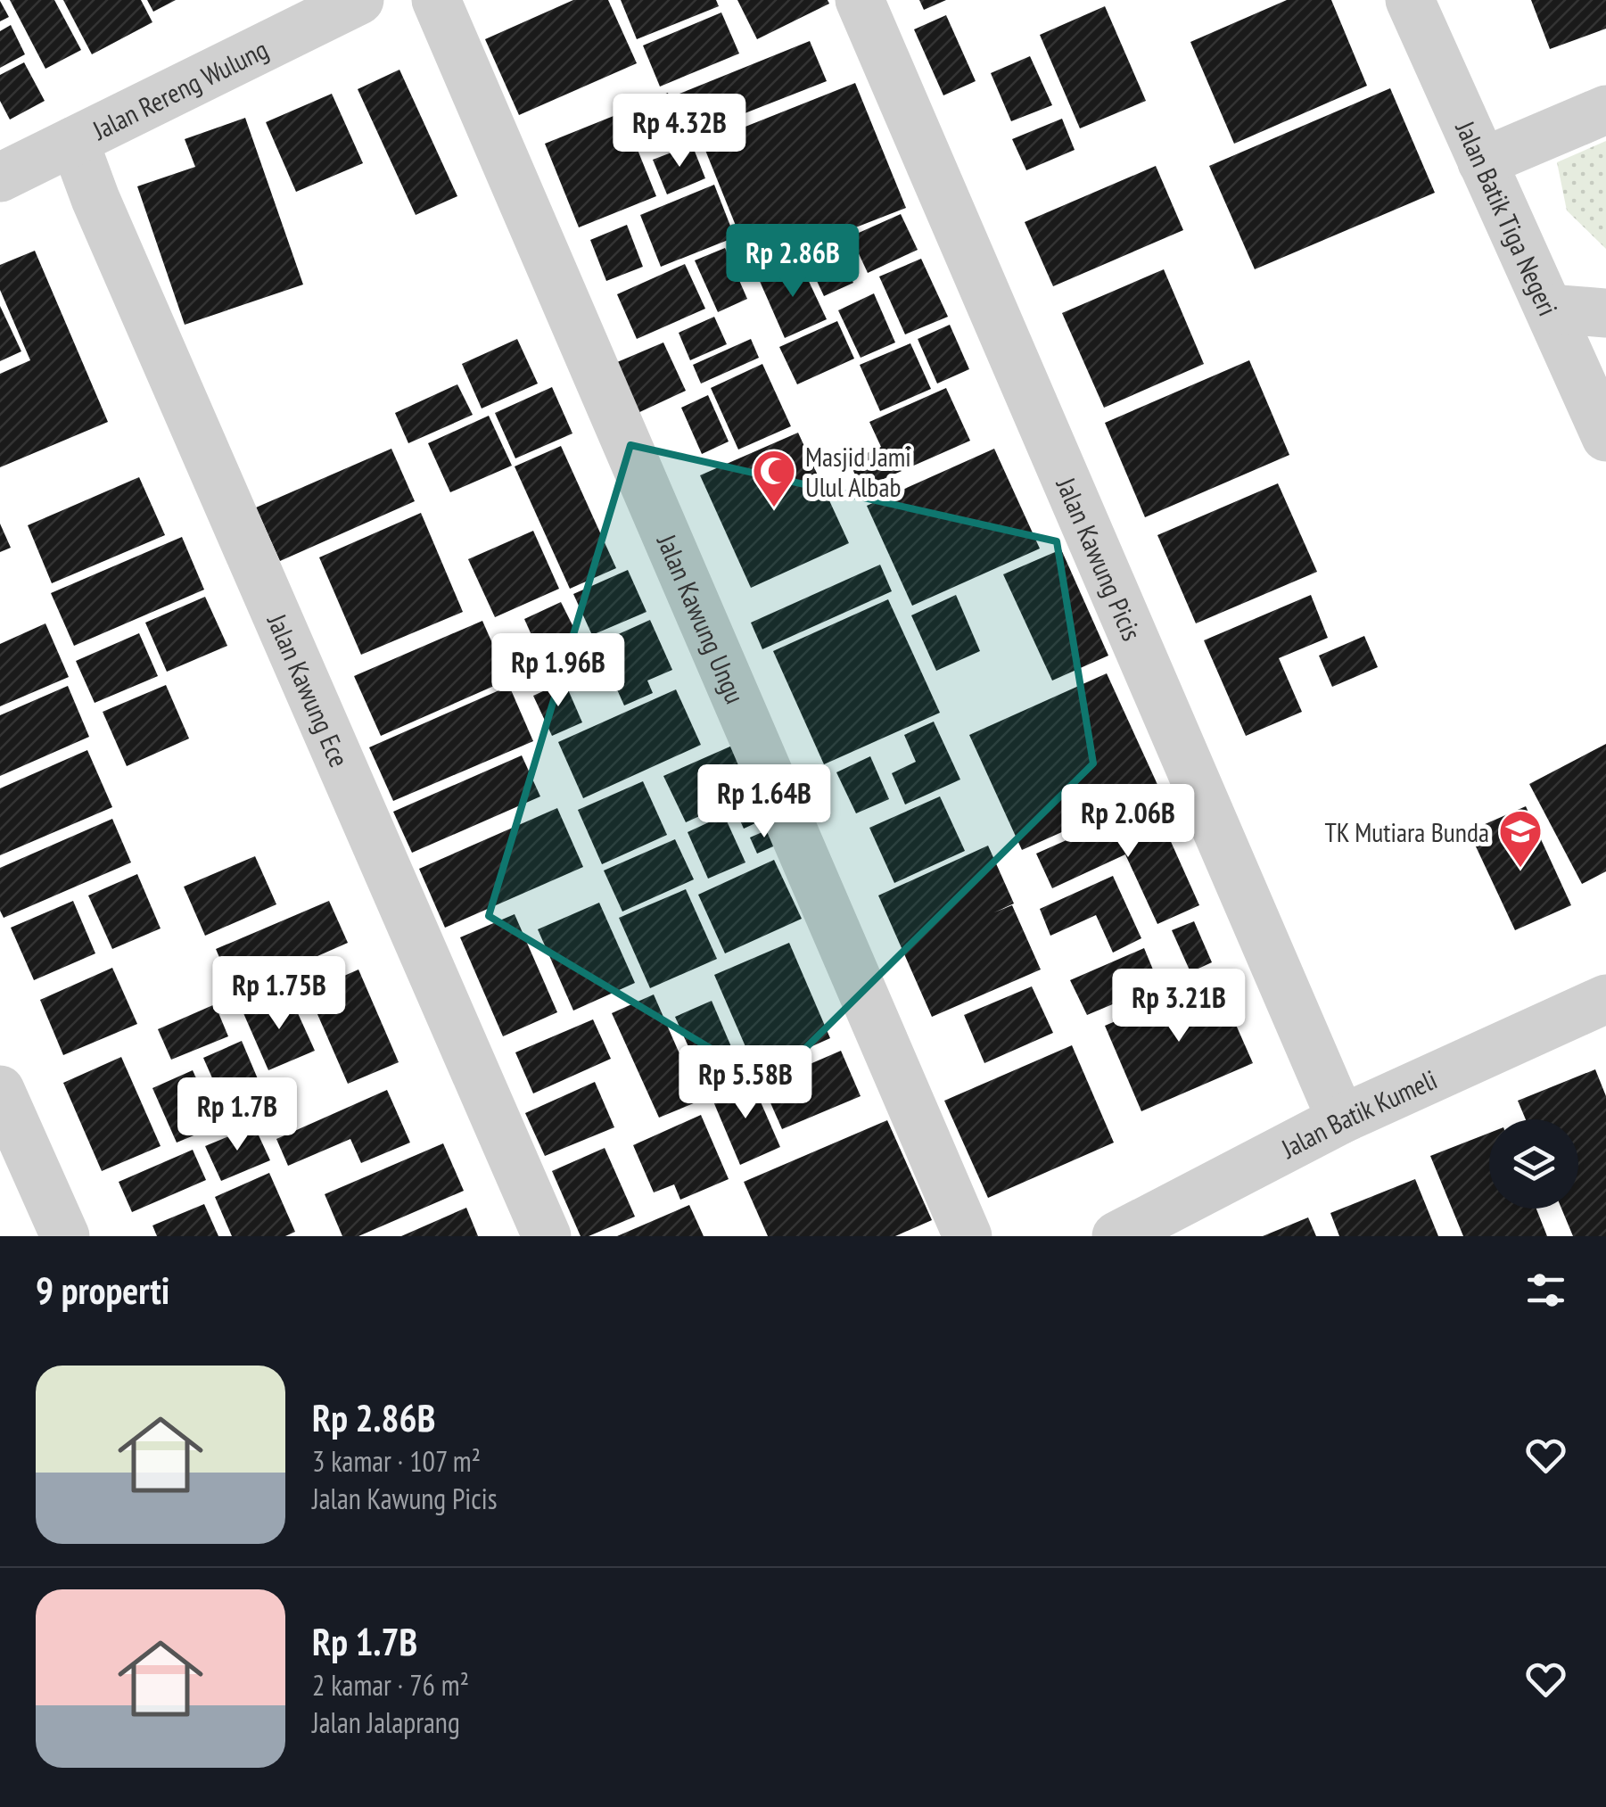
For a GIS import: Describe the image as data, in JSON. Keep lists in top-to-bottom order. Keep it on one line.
{"streets":{"street":["Jalan Rereng Wulung","Jalan Batik Tiga Negeri","Jalan Kawung Picis","Jalan Kawung Ungu","Jalan Kawung Ece","Jalan Batik Kumeli"]},"crossings":[["Jalan Rereng Wulung","Jalan Kawung Ece"],["Jalan Kawung Picis","Jalan Batik Kumeli"]],"places":{"mosque":["Masjid Jami Ulul Albab"],"school or university":["TK Mutiara Bunda"]},"page":{"price":["Rp 4.32B","Rp 2.86B","Rp 1.96B","Rp 1.64B","Rp 2.06B","Rp 1.75B","Rp 3.21B","Rp 5.58B","Rp 1.7B"],"heading":"9 properti","list":[{"name":"Rp 2.86B","note":"3 kamar · 107 m² · Jalan Kawung Picis"},{"name":"Rp 1.7B","note":"2 kamar · 76 m² · Jalan Jalaprang"}]}}
